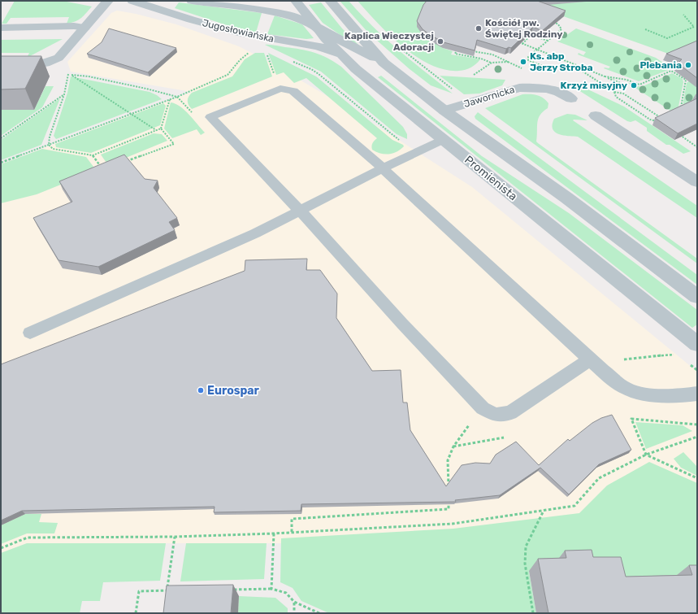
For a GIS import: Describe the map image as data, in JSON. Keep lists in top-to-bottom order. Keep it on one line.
{"streets":{"street":["Jugosłowiańska","Jawornicka","Promienista"]},"crossings":[["Jugosłowiańska","Promienista"]],"places":["Kościół pw. Świętej Rodziny","Kaplica Wieczystej Adoracji","Ks. abp Jerzy Stroba","Plebania","Krzyż misyjny","Eurospar"]}
